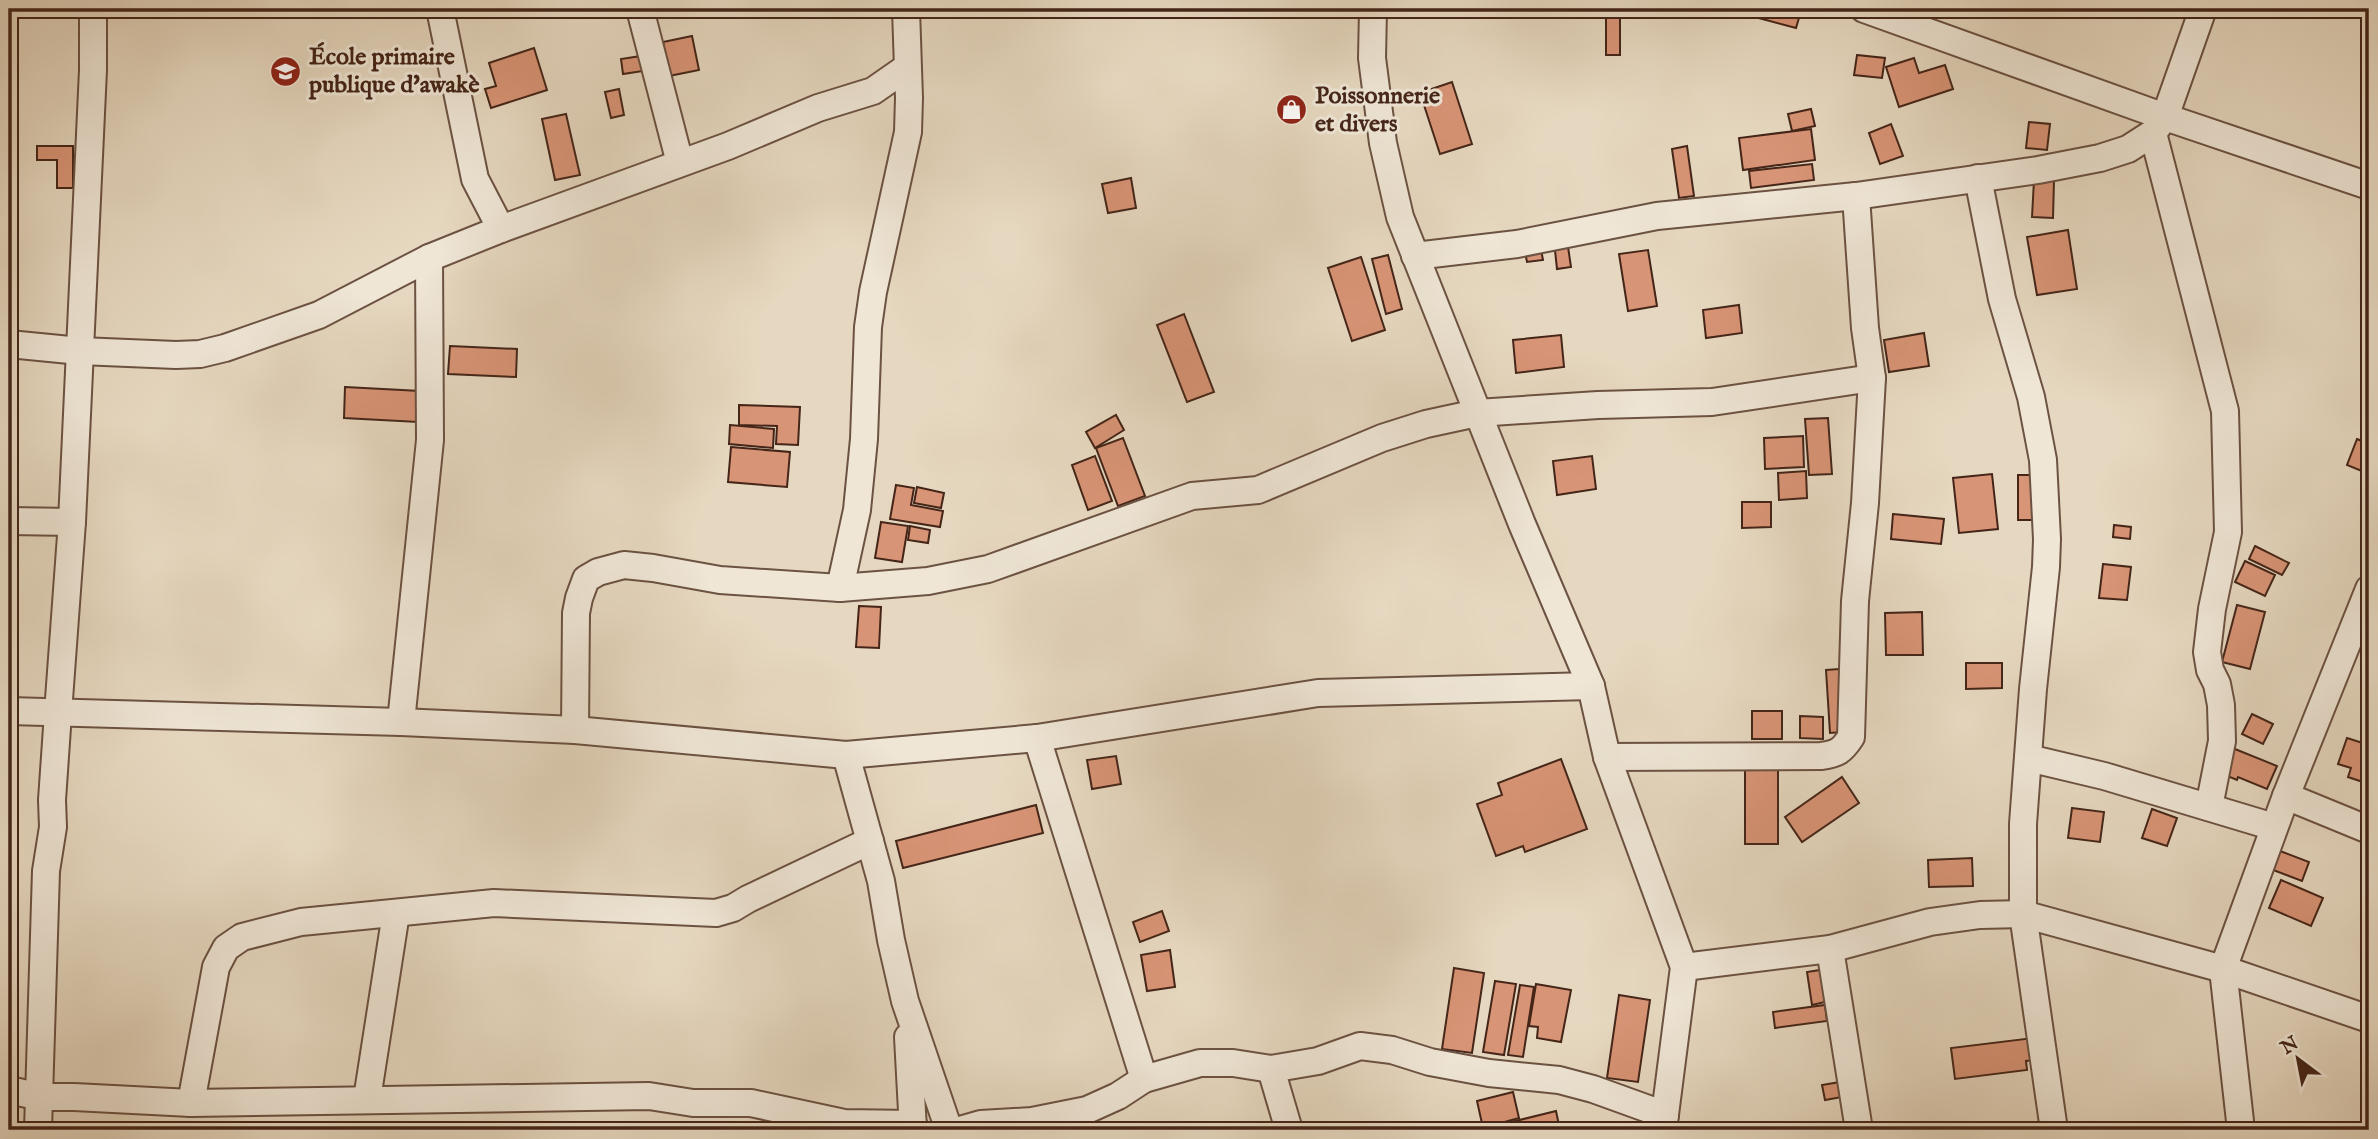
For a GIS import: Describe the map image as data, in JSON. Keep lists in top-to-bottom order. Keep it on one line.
{"places":{"school or university":["École primaire publique d'awakè"],"shop":["Poissonnerie et divers"]},"north":"top left"}
